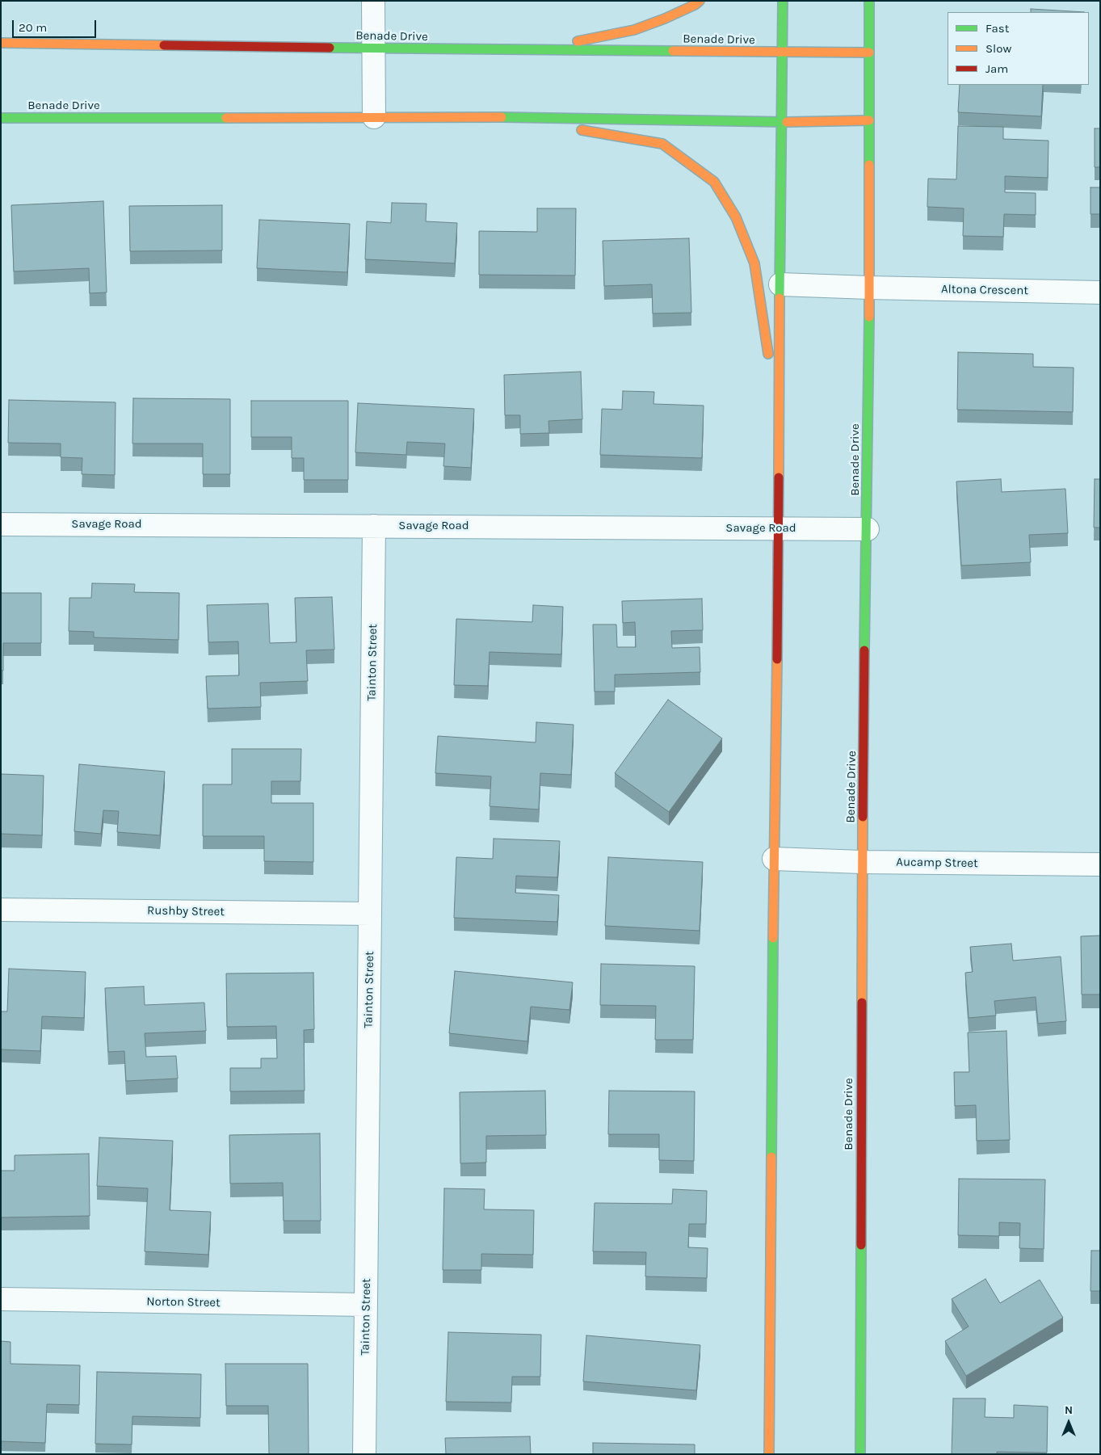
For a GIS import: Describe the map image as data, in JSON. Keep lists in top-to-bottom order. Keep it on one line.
{"streets":{"street":["Benade Drive","Altona Crescent","Savage Road","Tainton Street","Aucamp Street","Rushby Street","Norton Street"]},"crossings":[["Benade Drive","Altona Crescent"],["Benade Drive","Savage Road"],["Benade Drive","Aucamp Street"],["Savage Road","Tainton Street"],["Tainton Street","Rushby Street"],["Tainton Street","Norton Street"]],"legend":["Fast","Slow","Jam"],"scale_bar":"20 m","north":"top"}
